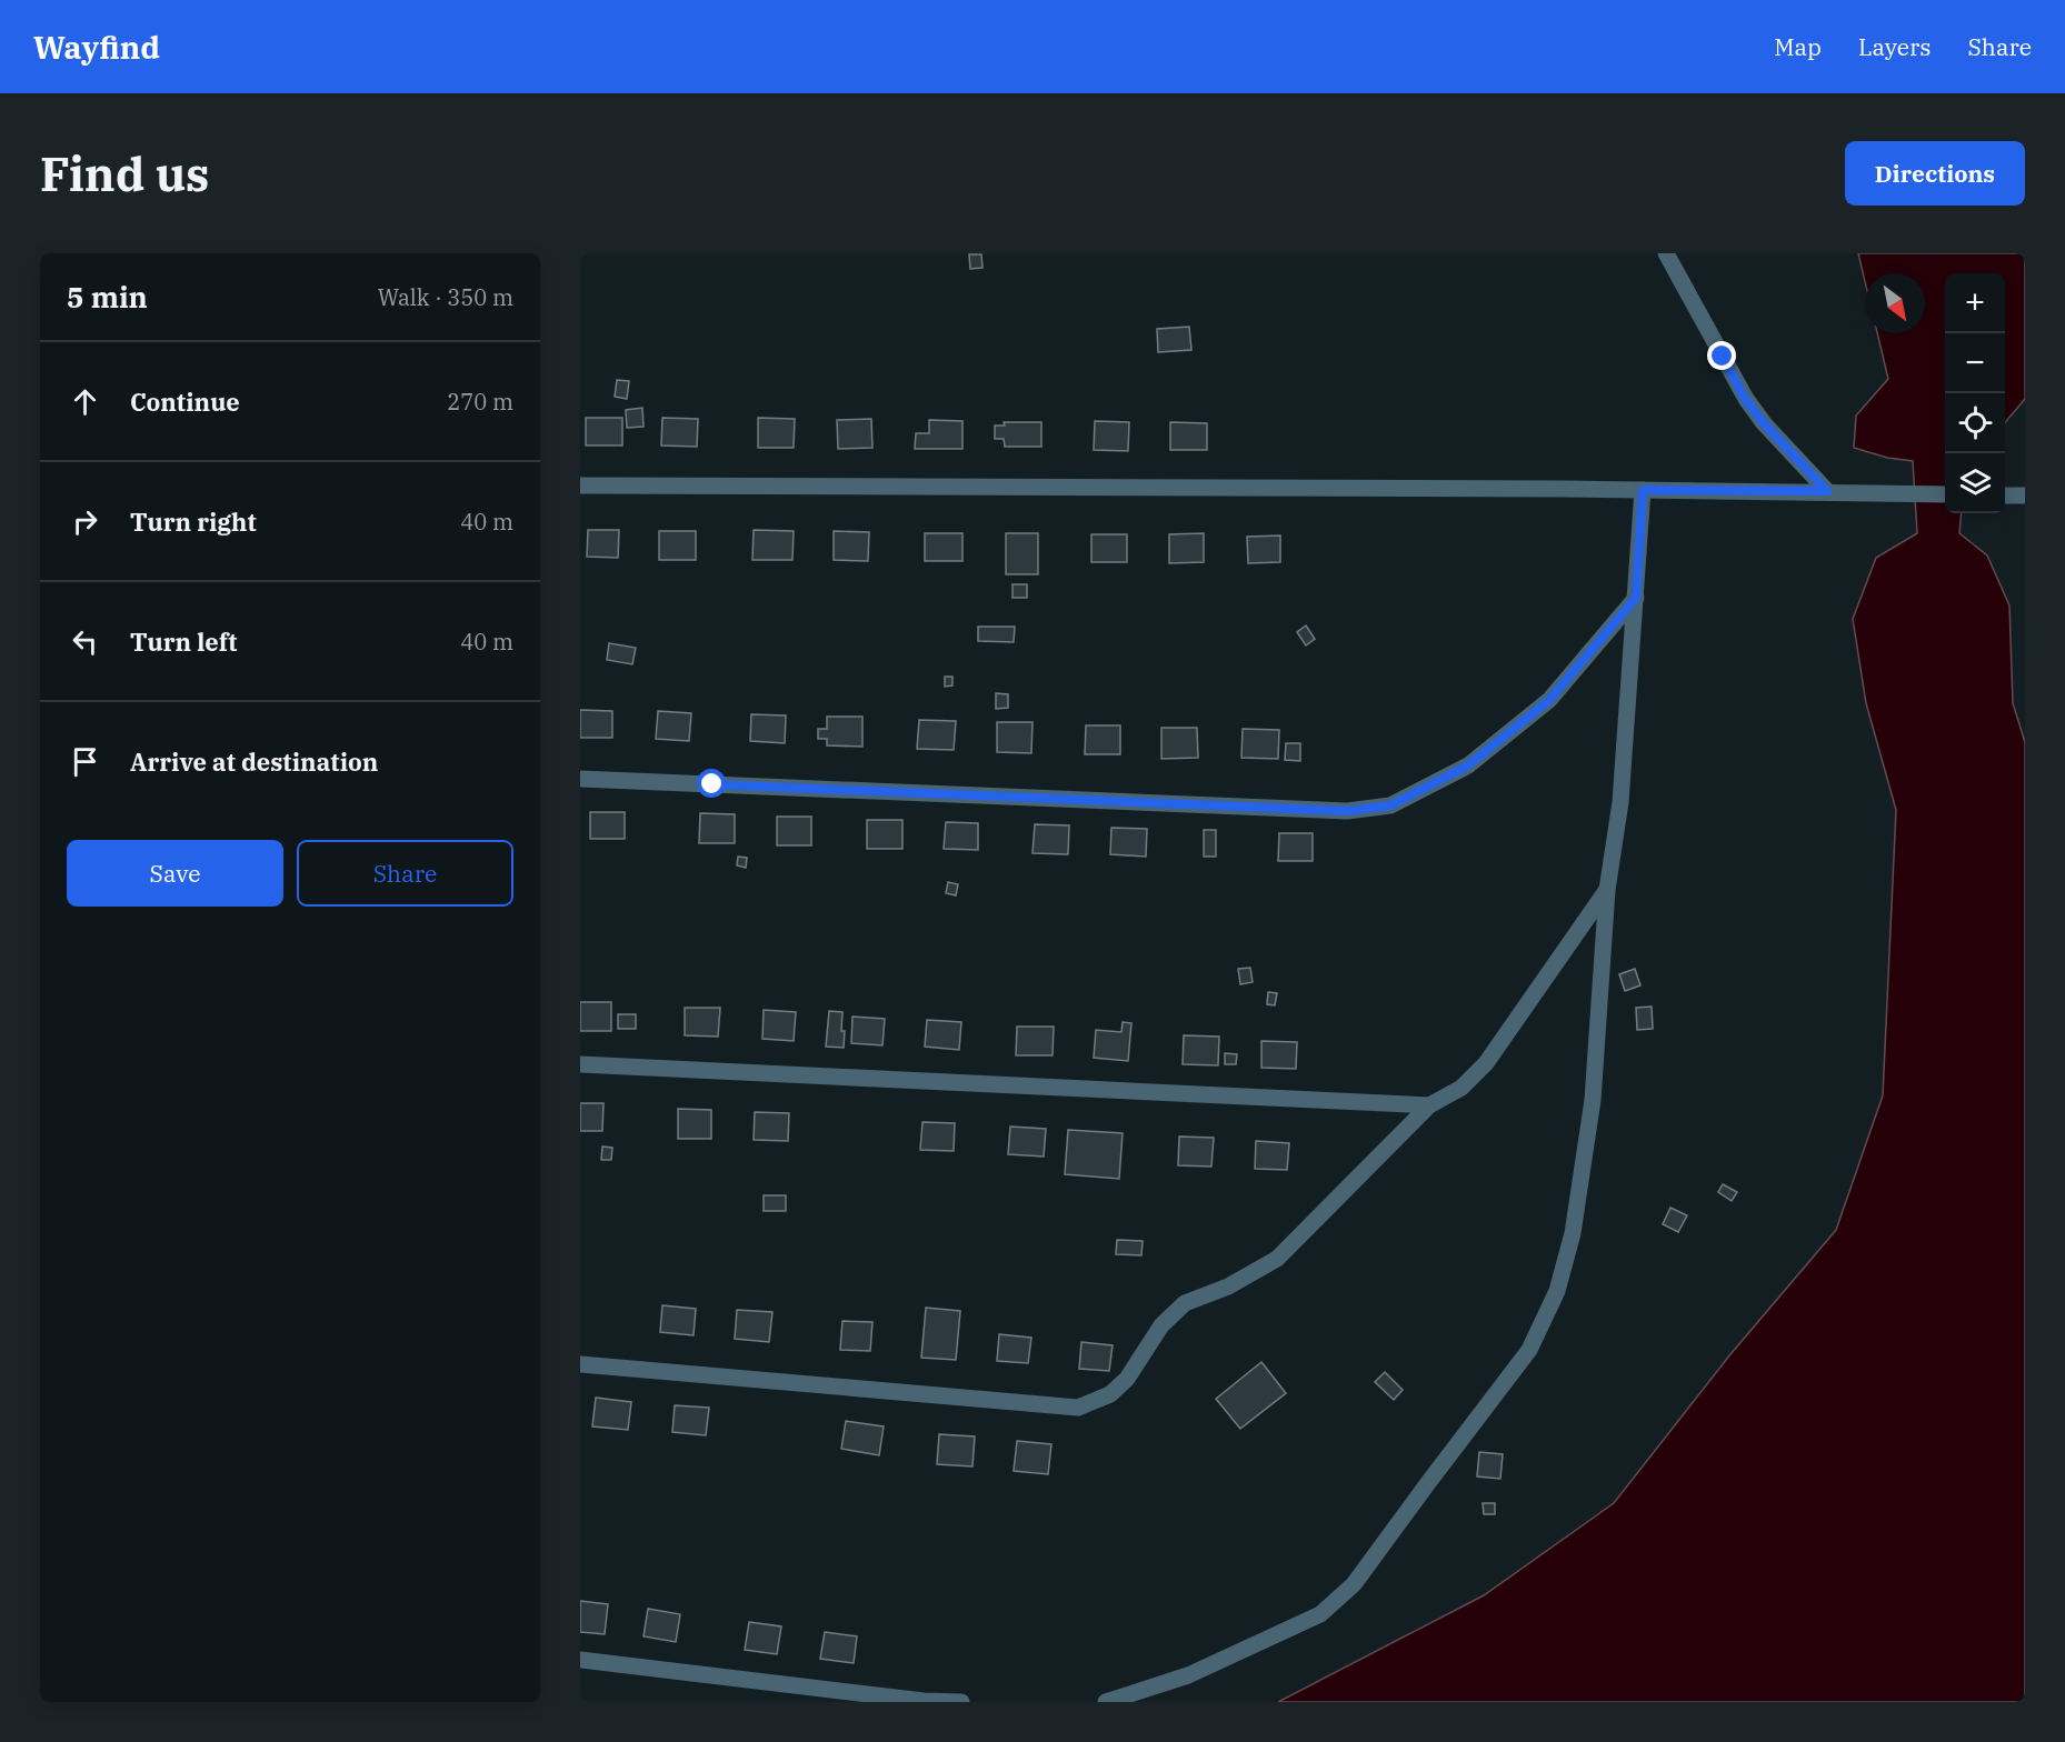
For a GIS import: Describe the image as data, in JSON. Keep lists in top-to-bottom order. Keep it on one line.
{"north":"bottom right","page":{"header":"Wayfind","nav":["Map","Layers","Share"],"buttons":["Directions",["Save","Share"]],"title":"Find us","heading":["5 min","Walk · 350 m"],"map_buttons":["+","−"],"list":[["Continue","270 m"],["Turn right","40 m"],["Turn left","40 m"],"Arrive at destination"]}}
